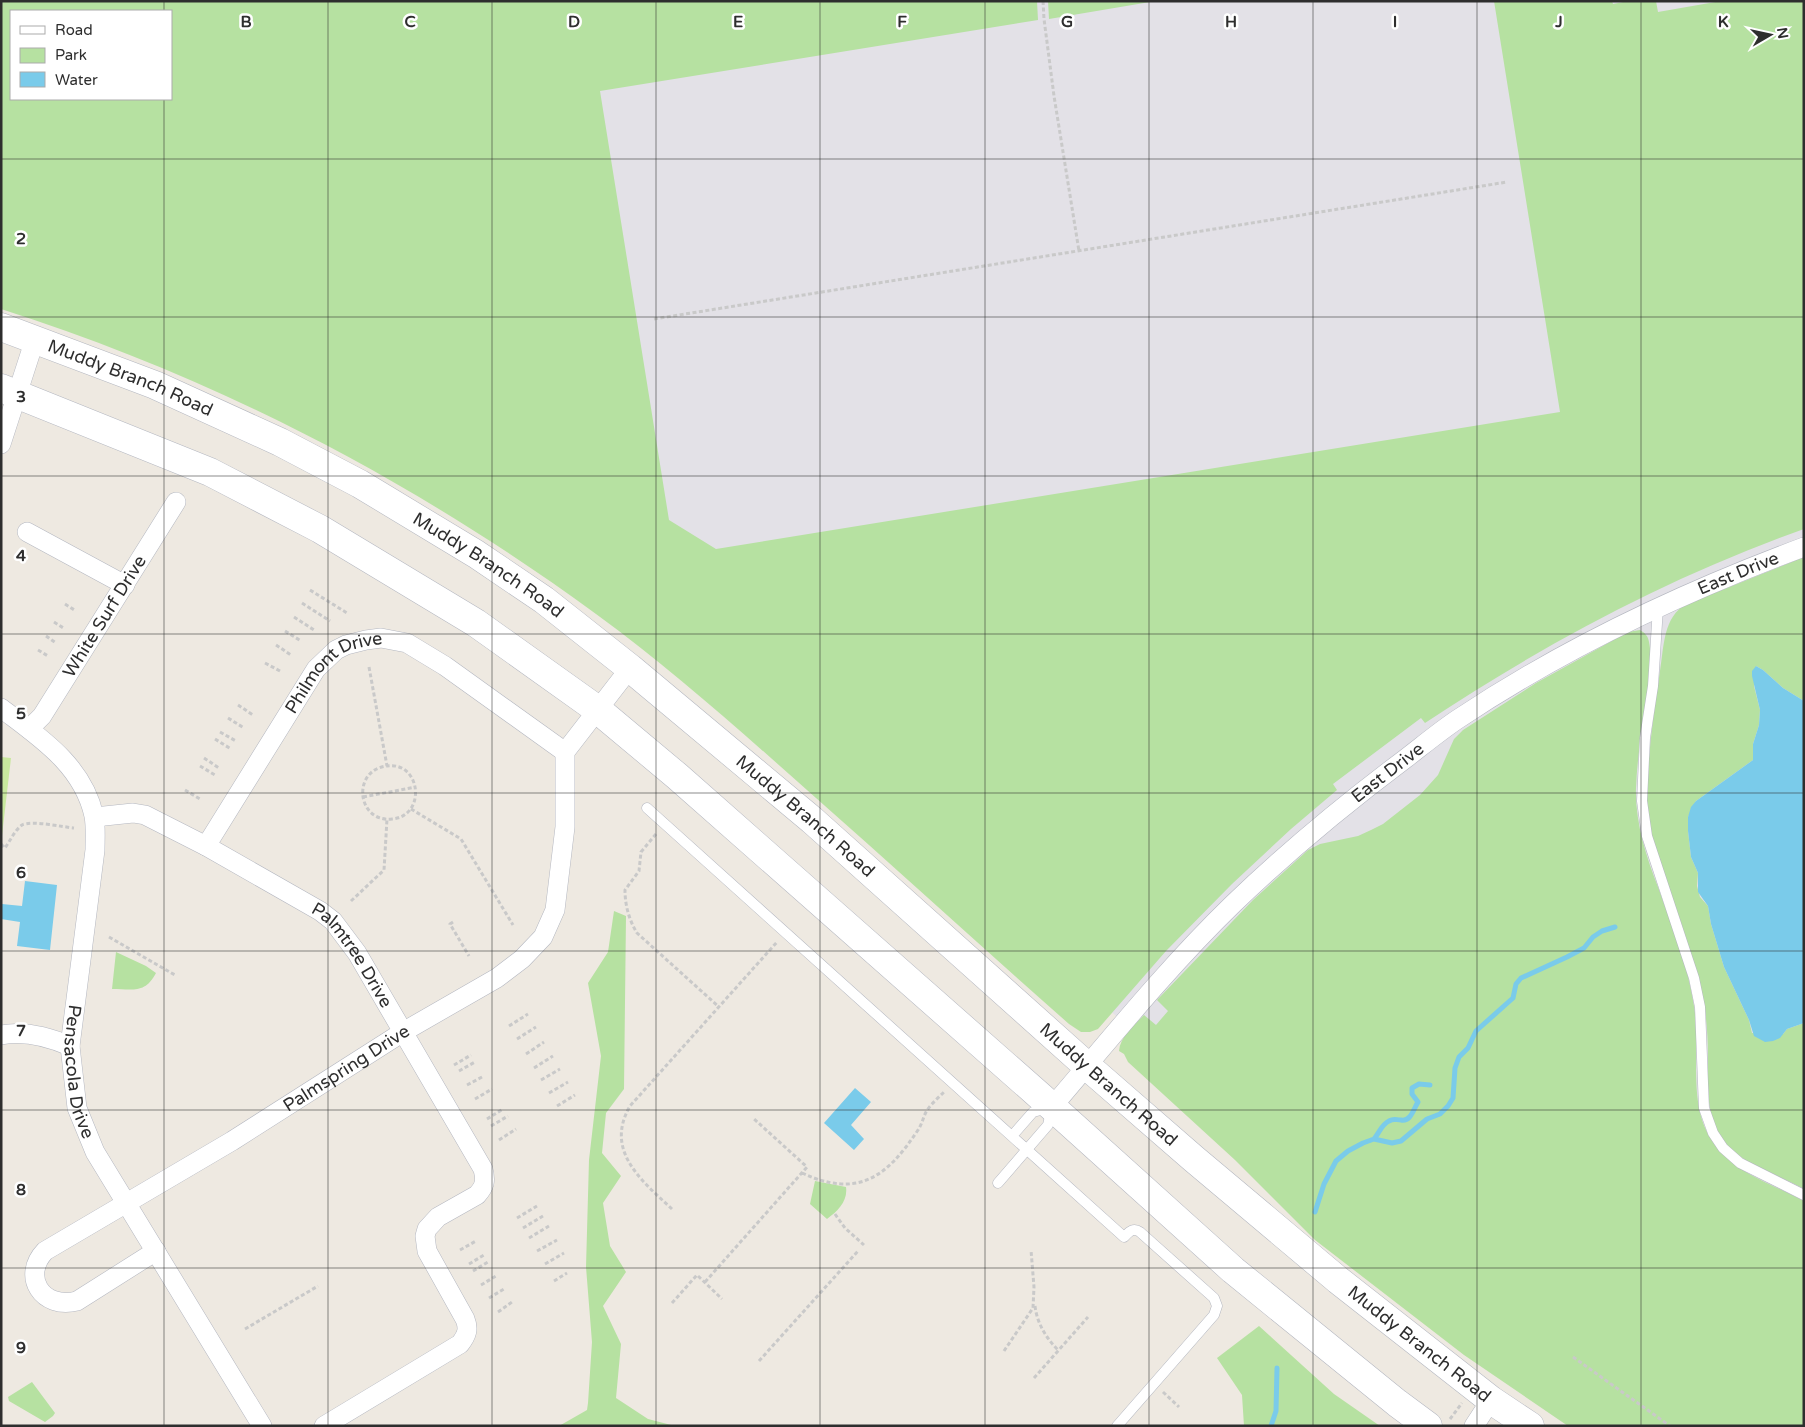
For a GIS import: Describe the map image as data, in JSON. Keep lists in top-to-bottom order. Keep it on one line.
{"streets":{"main road":["Muddy Branch Road"],"street":["East Drive","White Surf Drive","Philmont Drive","Palmtree Drive","Palmspring Drive","Pensacola Drive"]},"crossings":[["Muddy Branch Road","East Drive"],["White Surf Drive","Pensacola Drive"],["Philmont Drive","Palmtree Drive"],["Philmont Drive","Palmspring Drive"],["Palmtree Drive","Palmspring Drive"],["Palmtree Drive","Pensacola Drive"],["Palmspring Drive","Pensacola Drive"]],"legend":["Road","Park","Water"],"north":"right","grid":{"columns":["B","C","D","E","F","G","H","I","J","K"],"rows":["2","3","4","5","6","7","8","9"]}}
